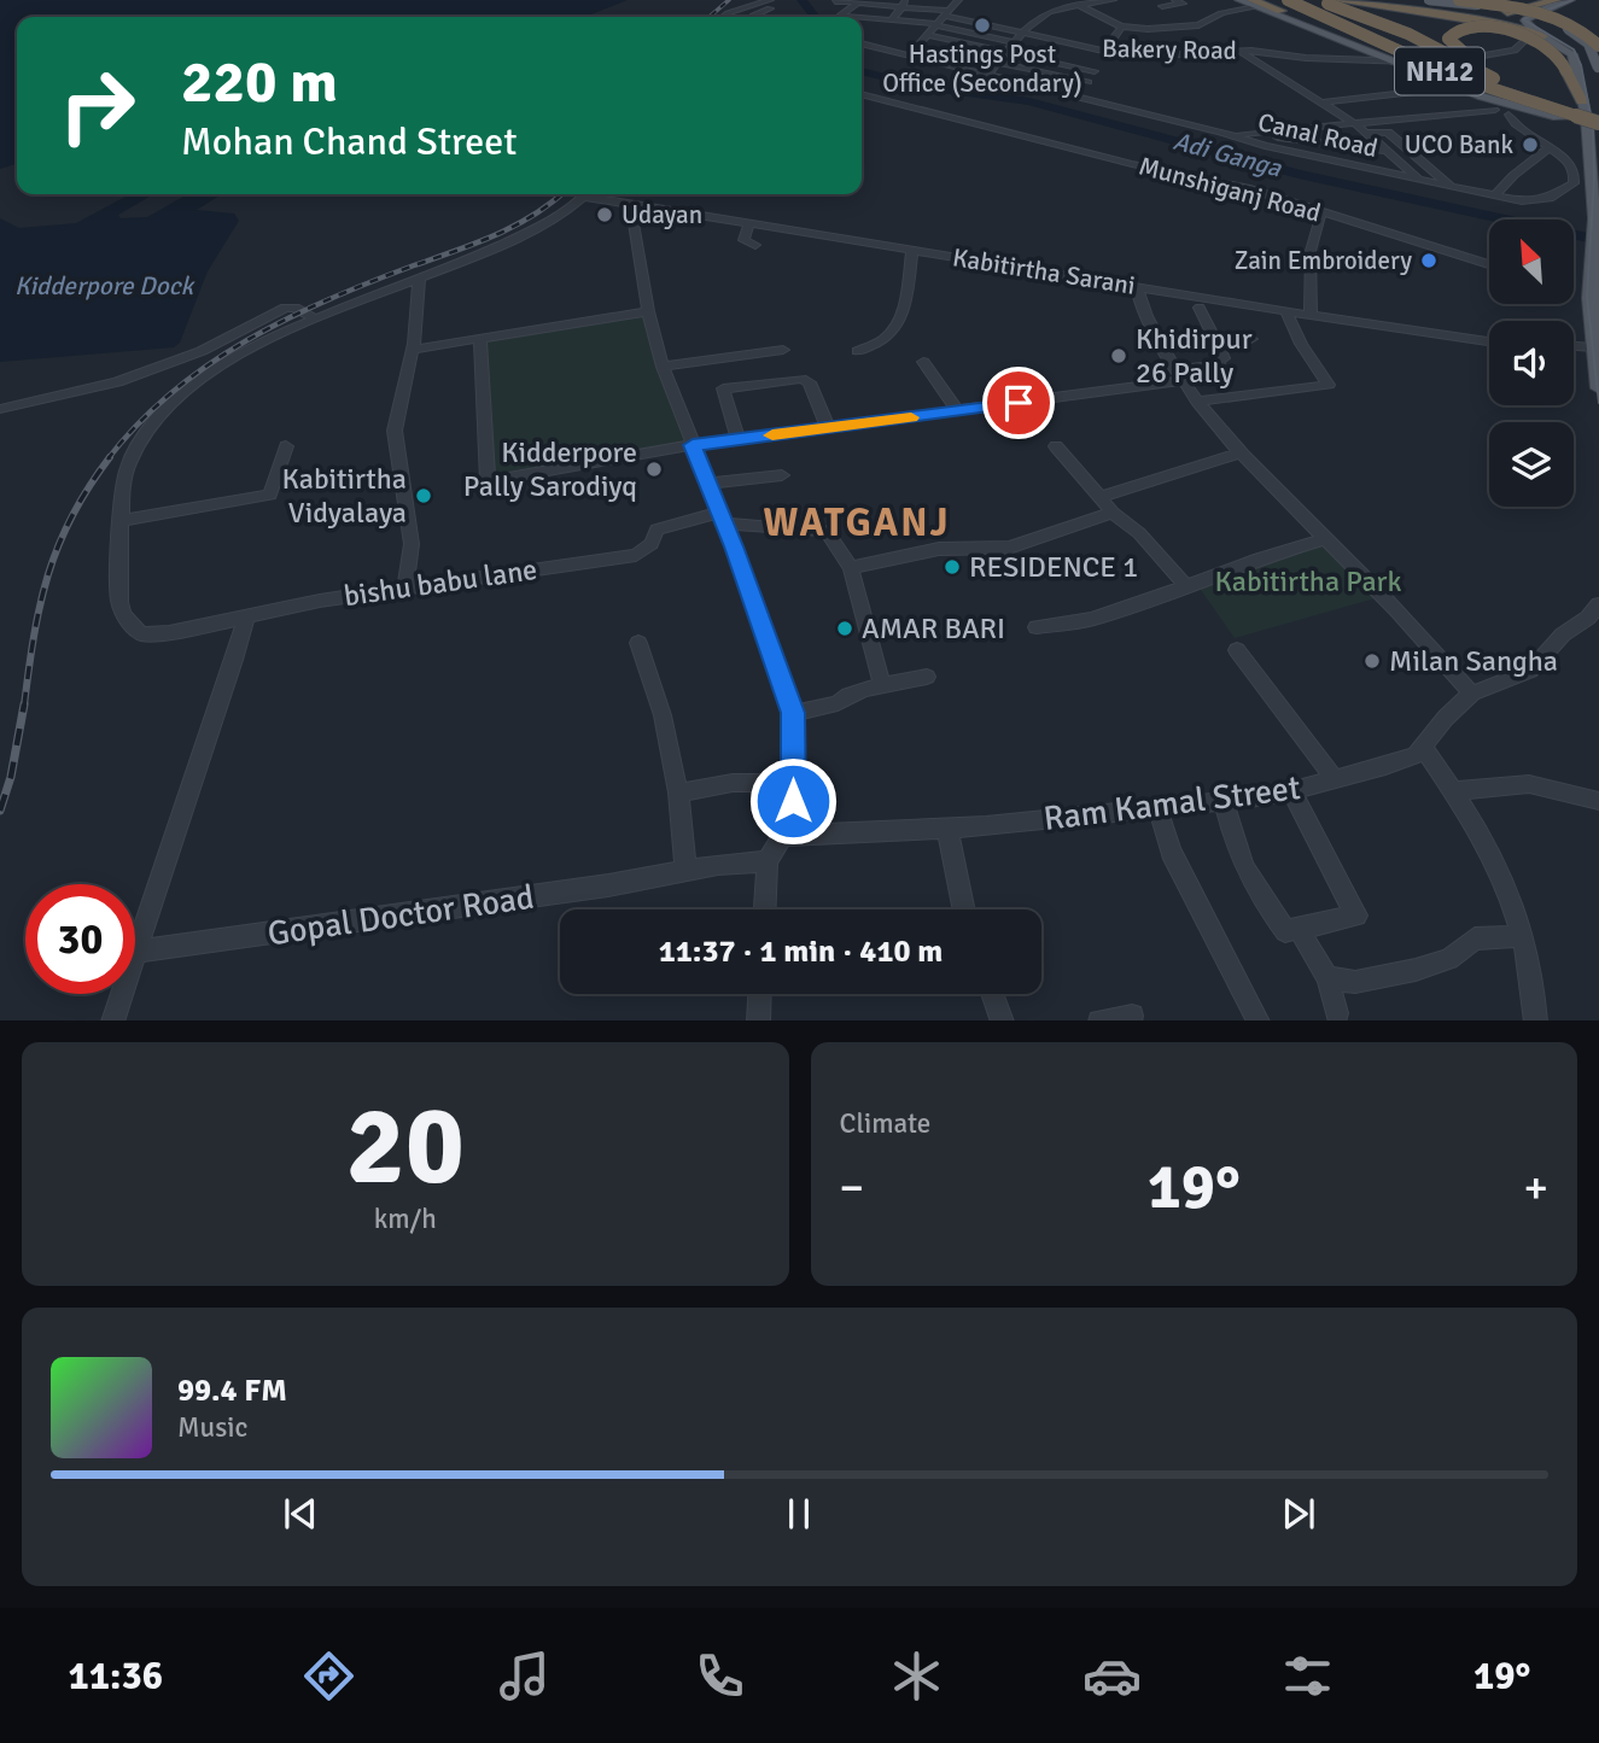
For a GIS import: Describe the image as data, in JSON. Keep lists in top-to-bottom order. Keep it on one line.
{"streets":{"highway":["NH12"],"main road":["Canal Road"],"street":["Bakery Road","Munshiganj Road","Kabitirtha Sarani","bishu babu lane","Ram Kamal Street","Gopal Doctor Road"]},"districts":["WATGANJ"],"water":["Adi Ganga","Kidderpore Dock"],"parks":["Kabitirtha Park"],"places":["Hastings Post Office (Secondary)","UCO Bank","Udayan","Zain Embroidery","Khidirpur 26 Pally","Kidderpore Pally Sarodiyq","Kabitirtha Vidyalaya","RESIDENCE 1","AMAR BARI","Milan Sangha"],"north":"top left","page":{"turn":["220 m","Mohan Chand Street"],"limit":"30","trip":"11:37 · 1 min · 410 m","tile":[["20","km/h"],"Climate"],"heat":["−","19°","+"],"song":["99.4 FM","Music"],"tabs":["11:36","19°"]}}
